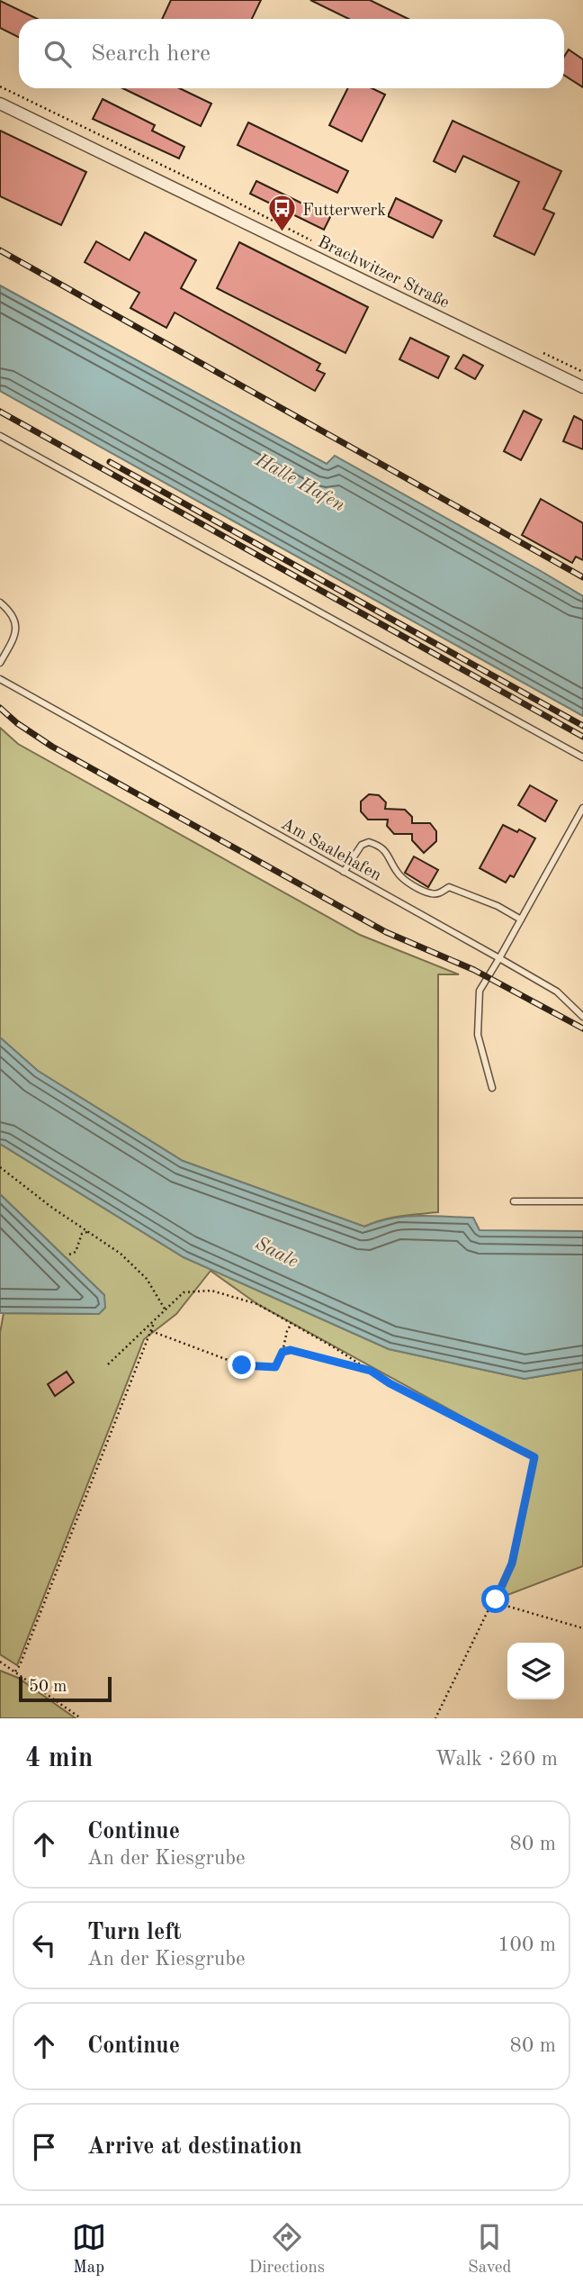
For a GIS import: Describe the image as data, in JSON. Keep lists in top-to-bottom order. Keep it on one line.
{"streets":{"street":["Brachwitzer Straße"],"lane":["Am Saalehafen"]},"water":["Halle Hafen","Saale"],"places":{"bus stop":["Futterwerk"]},"scale_bar":"50 m","page":{"search":"Search here","scale":"50 m","heading":["4 min","Walk · 260 m"],"list":[["Continue","An der Kiesgrube","80 m"],["Turn left","An der Kiesgrube","100 m"],["Continue","80 m"],"Arrive at destination"],"nav":["Map","Directions","Saved"]}}
